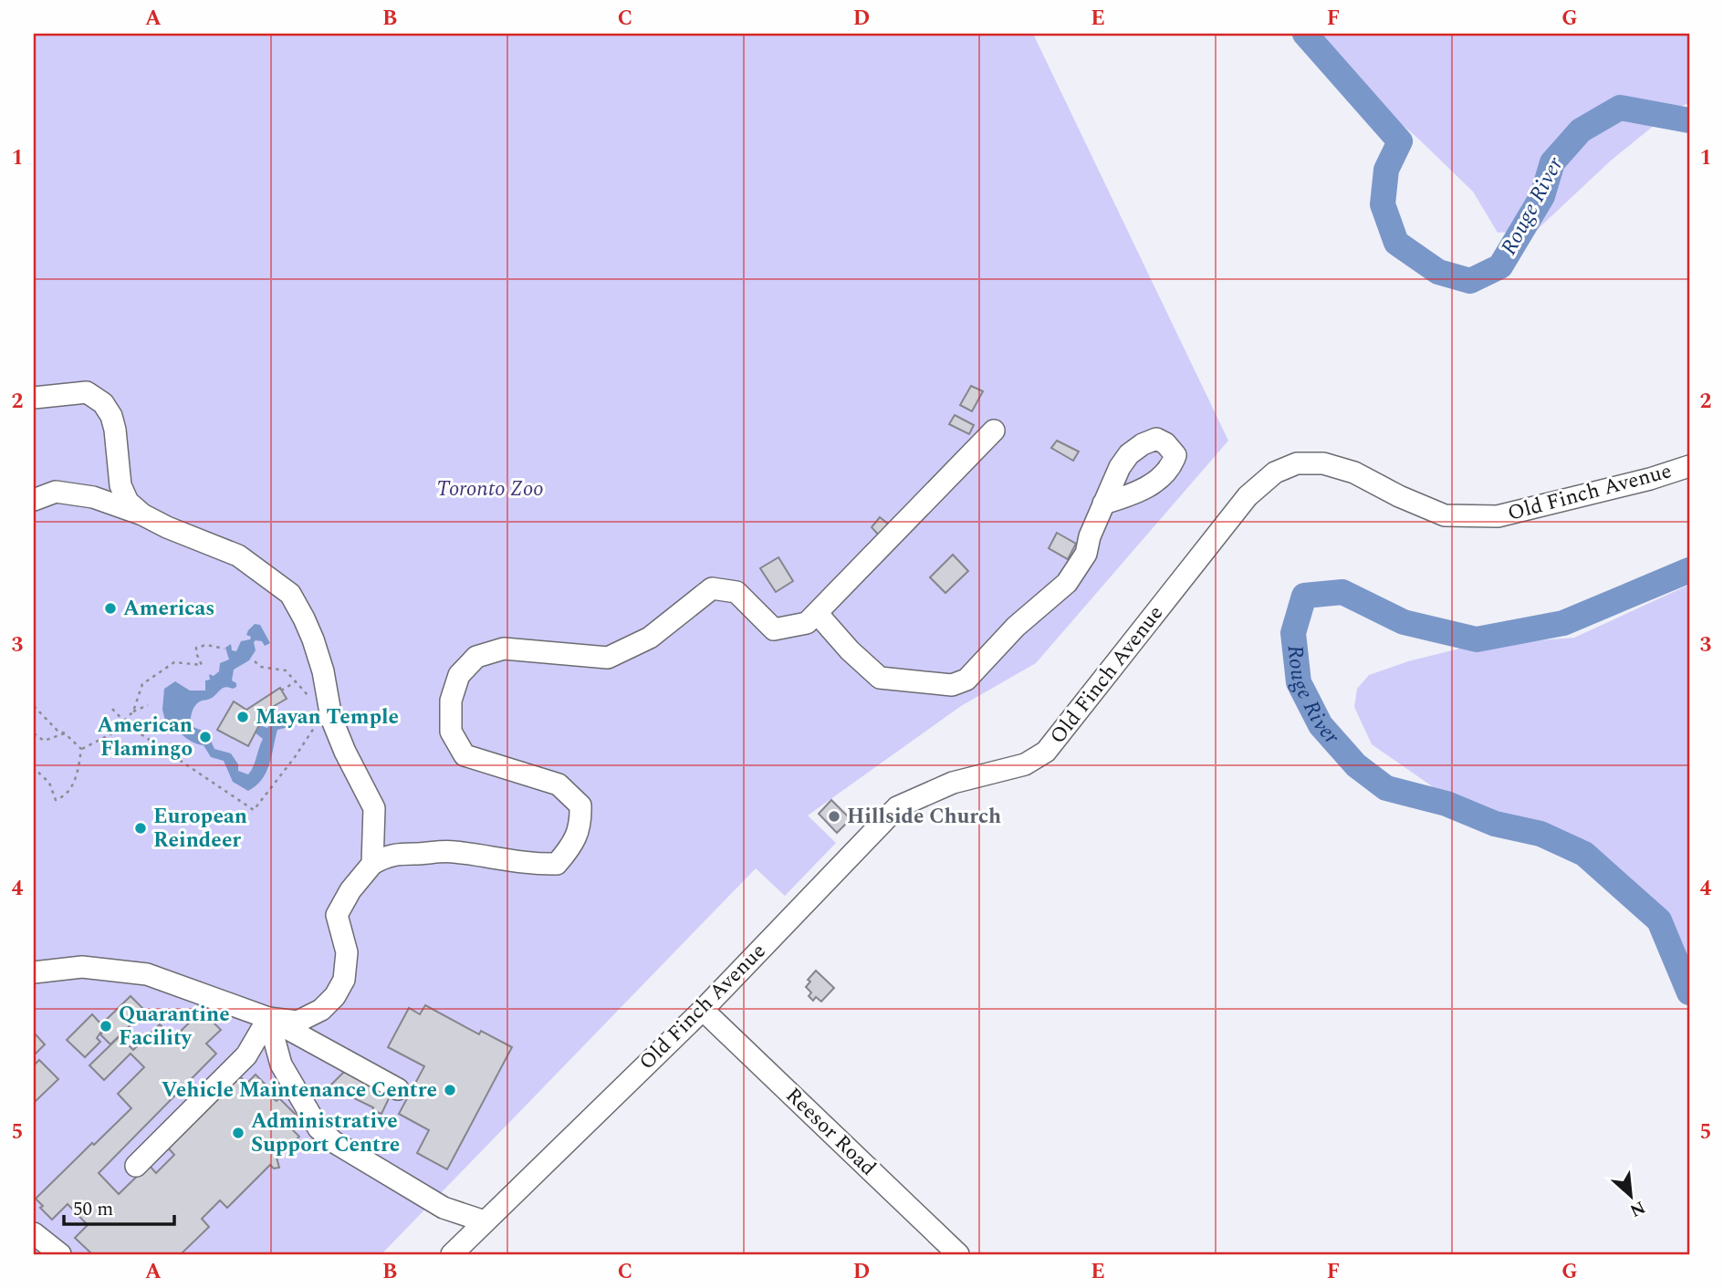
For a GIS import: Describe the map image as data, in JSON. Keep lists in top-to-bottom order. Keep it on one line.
{"streets":{"street":["Old Finch Avenue","Reesor Road"]},"crossings":[["Old Finch Avenue","Reesor Road"]],"water":["Rouge River"],"parks":["Toronto Zoo"],"places":["Americas","Mayan Temple","American Flamingo","Hillside Church","European Reindeer","Quarantine Facility","Vehicle Maintenance Centre","Administrative Support Centre"],"scale_bar":"50 m","north":"bottom right","grid":{"columns":["A","B","C","D","E","F","G"],"rows":["1","2","3","4","5"]}}
